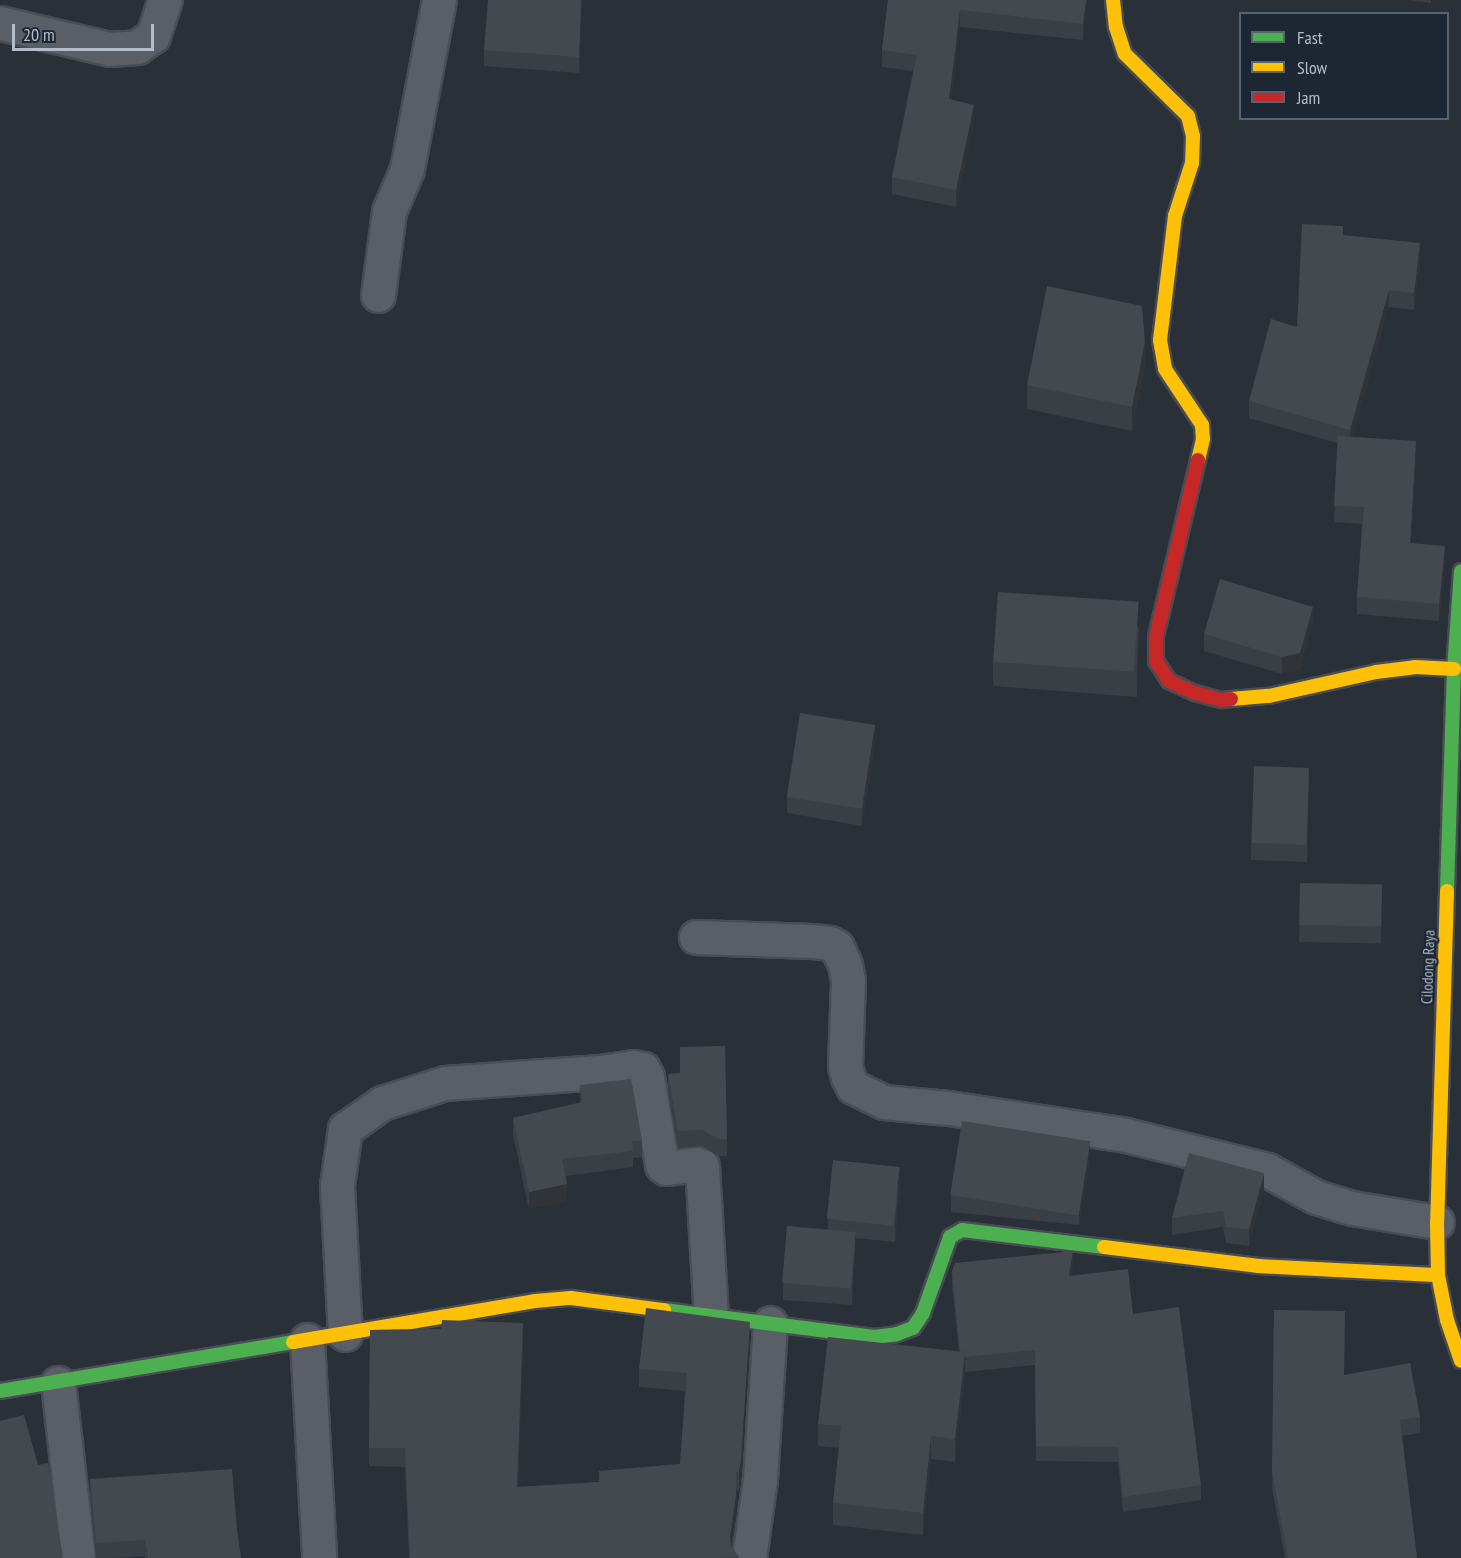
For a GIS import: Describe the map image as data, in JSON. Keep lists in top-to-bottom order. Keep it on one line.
{"streets":{"street":["Cilodong Raya"]},"legend":["Fast","Slow","Jam"],"scale_bar":"20 m"}
